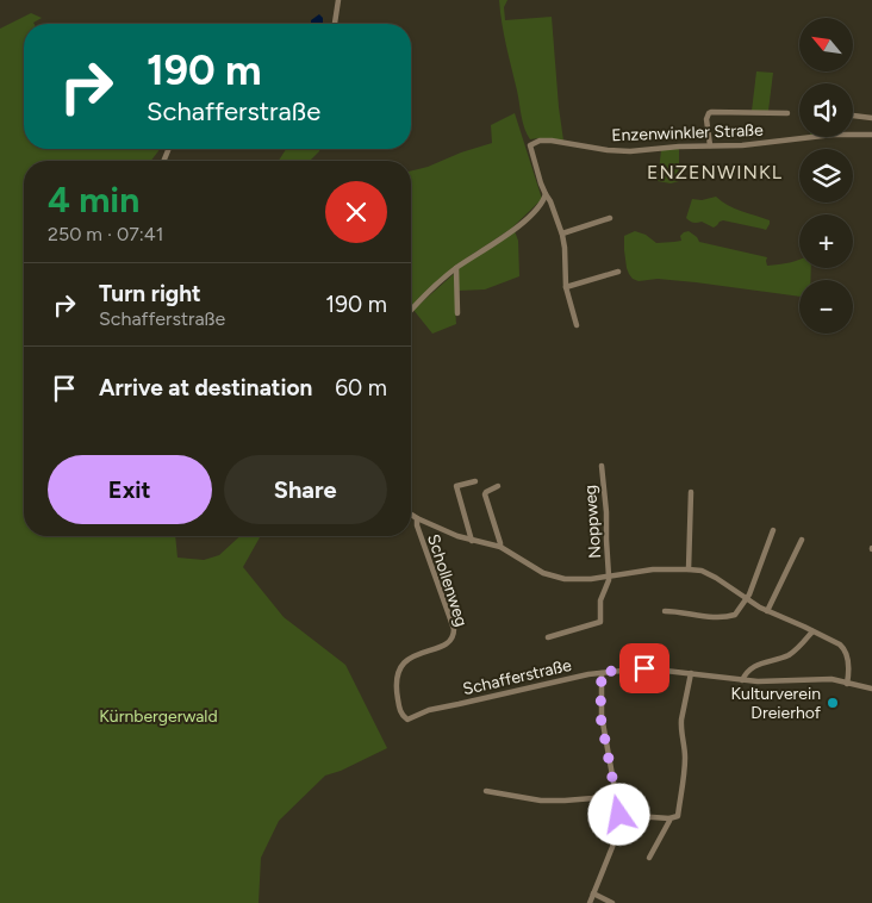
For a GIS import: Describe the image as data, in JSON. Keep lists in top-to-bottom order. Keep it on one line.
{"streets":{"street":["Enzenwinkler Straße","Noppweg","Schollenweg","Schafferstraße"]},"crossings":[["Schollenweg","Schafferstraße"]],"districts":["ENZENWINKL"],"parks":["Kürnbergerwald"],"places":["Kulturverein Dreierhof"],"north":"top left","page":{"map_buttons":["+","−"],"turn":["190 m","Schafferstraße"],"heading":["4 min","250 m · 07:41"],"list":[{"name":"Turn right","note":"Schafferstraße","value":"190 m"},{"name":"Arrive at destination","value":"60 m"}],"buttons":["Exit","Share"]}}
